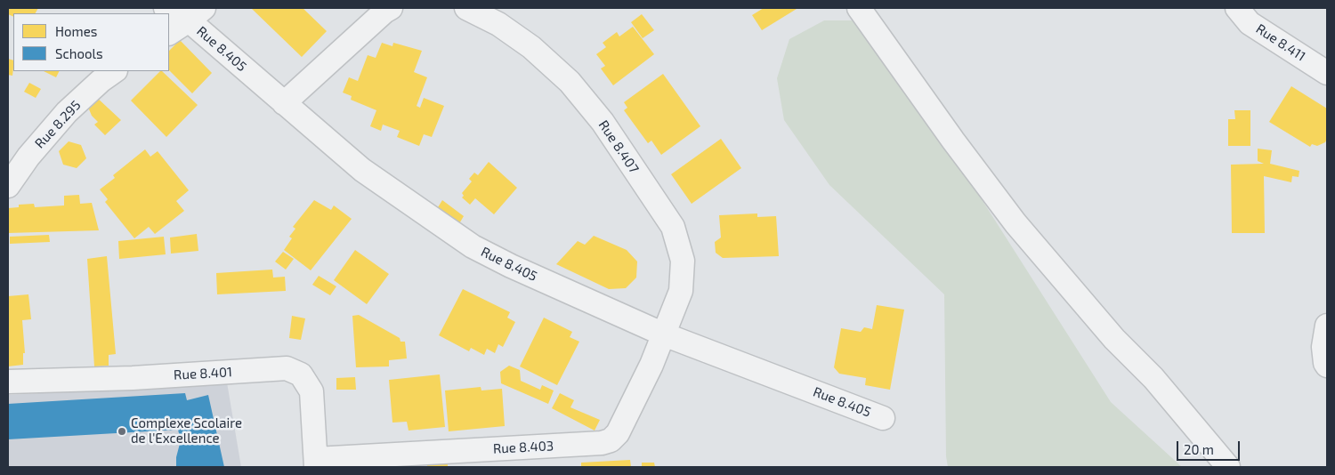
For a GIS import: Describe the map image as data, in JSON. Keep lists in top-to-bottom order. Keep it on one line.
{"streets":{"street":["Rue 8.411","Rue 8.405","Rue 8.295","Rue 8.407","Rue 8.401","Rue 8.403"]},"crossings":[["Rue 8.405","Rue 8.407"],["Rue 8.405","Rue 8.403"],["Rue 8.407","Rue 8.403"],["Rue 8.401","Rue 8.403"]],"places":["Complexe Scolaire de l'Excellence"],"legend":["Homes","Schools"],"scale_bar":"20 m"}
